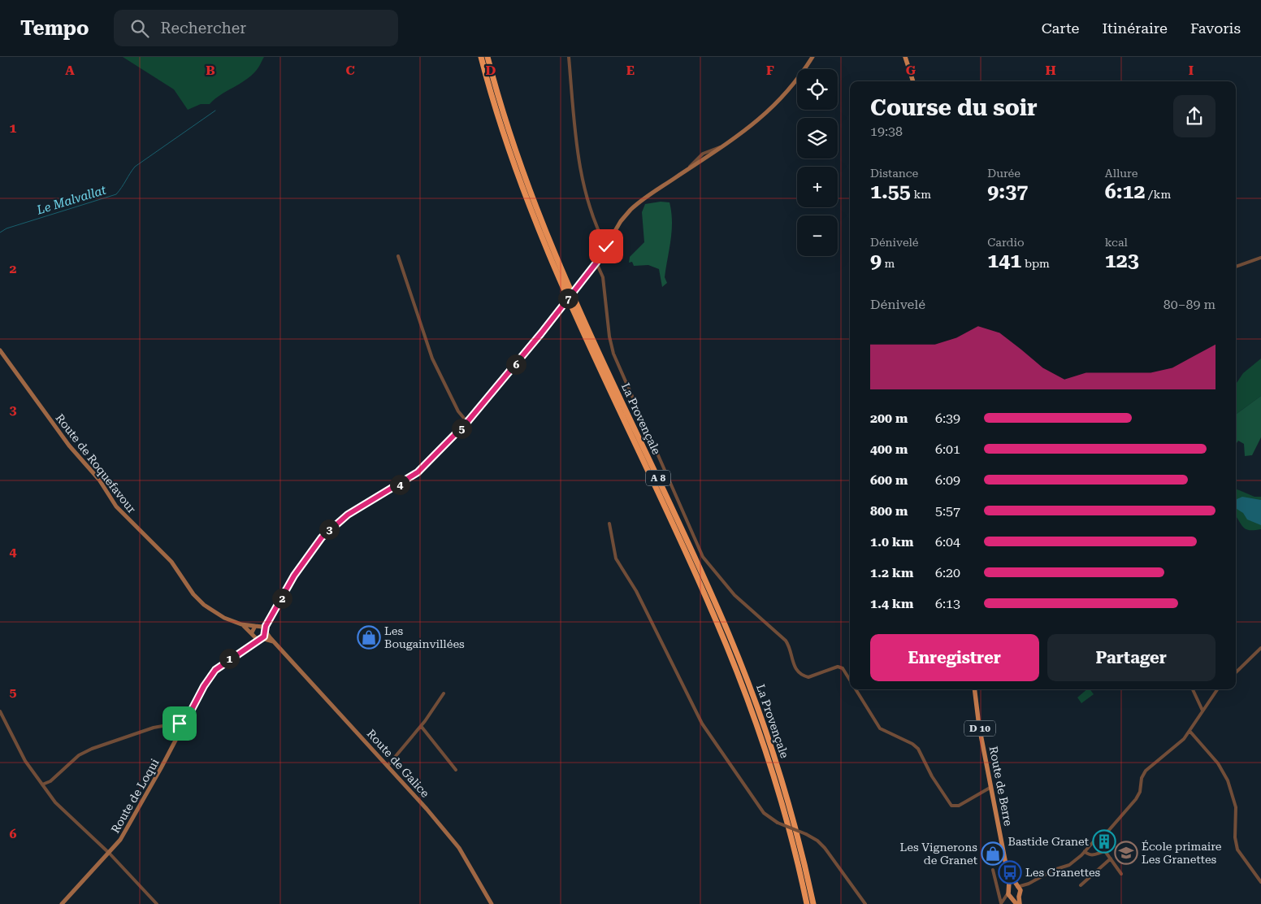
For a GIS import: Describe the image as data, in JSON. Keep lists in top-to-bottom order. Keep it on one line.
{"streets":{"highway":["La Provençale","A 8"],"main road":["Route de Roquefavour","D 10","Route de Galice","Route de Berre","Route de Loqui"]},"water":["Le Malvallat"],"places":{"shop":["Les Bougainvillées","Les Vignerons de Granet"],"building":["Bastide Granet"],"school or university":["École primaire Les Granettes"],"bus stop":["Les Granettes"]},"page":{"header":"Tempo","search":"Rechercher","nav":["Carte","Itinéraire","Favoris"],"map_buttons":["+","−"],"heading":["Course du soir","19:38"],"stats":[["Distance","1.55 km"],["Durée","9:37"],["Allure","6:12 /km"],["Dénivelé","9 m"],["Cardio","141 bpm"],["kcal","123"]],"pins":["7","6","5","4","3","2","1"],"chart":["Dénivelé","80–89 m"],"list":[{"name":"200 m","note":"6:39"},{"name":"400 m","note":"6:01"},{"name":"600 m","note":"6:09"},{"name":"800 m","note":"5:57"},{"name":"1.0 km","note":"6:04"},{"name":"1.2 km","note":"6:20"},{"name":"1.4 km","note":"6:13"}],"buttons":["Enregistrer","Partager"]},"grid":{"columns":["A","B","C","D","E","F","G","H","I"],"rows":["1","2","3","4","5","6"]}}
